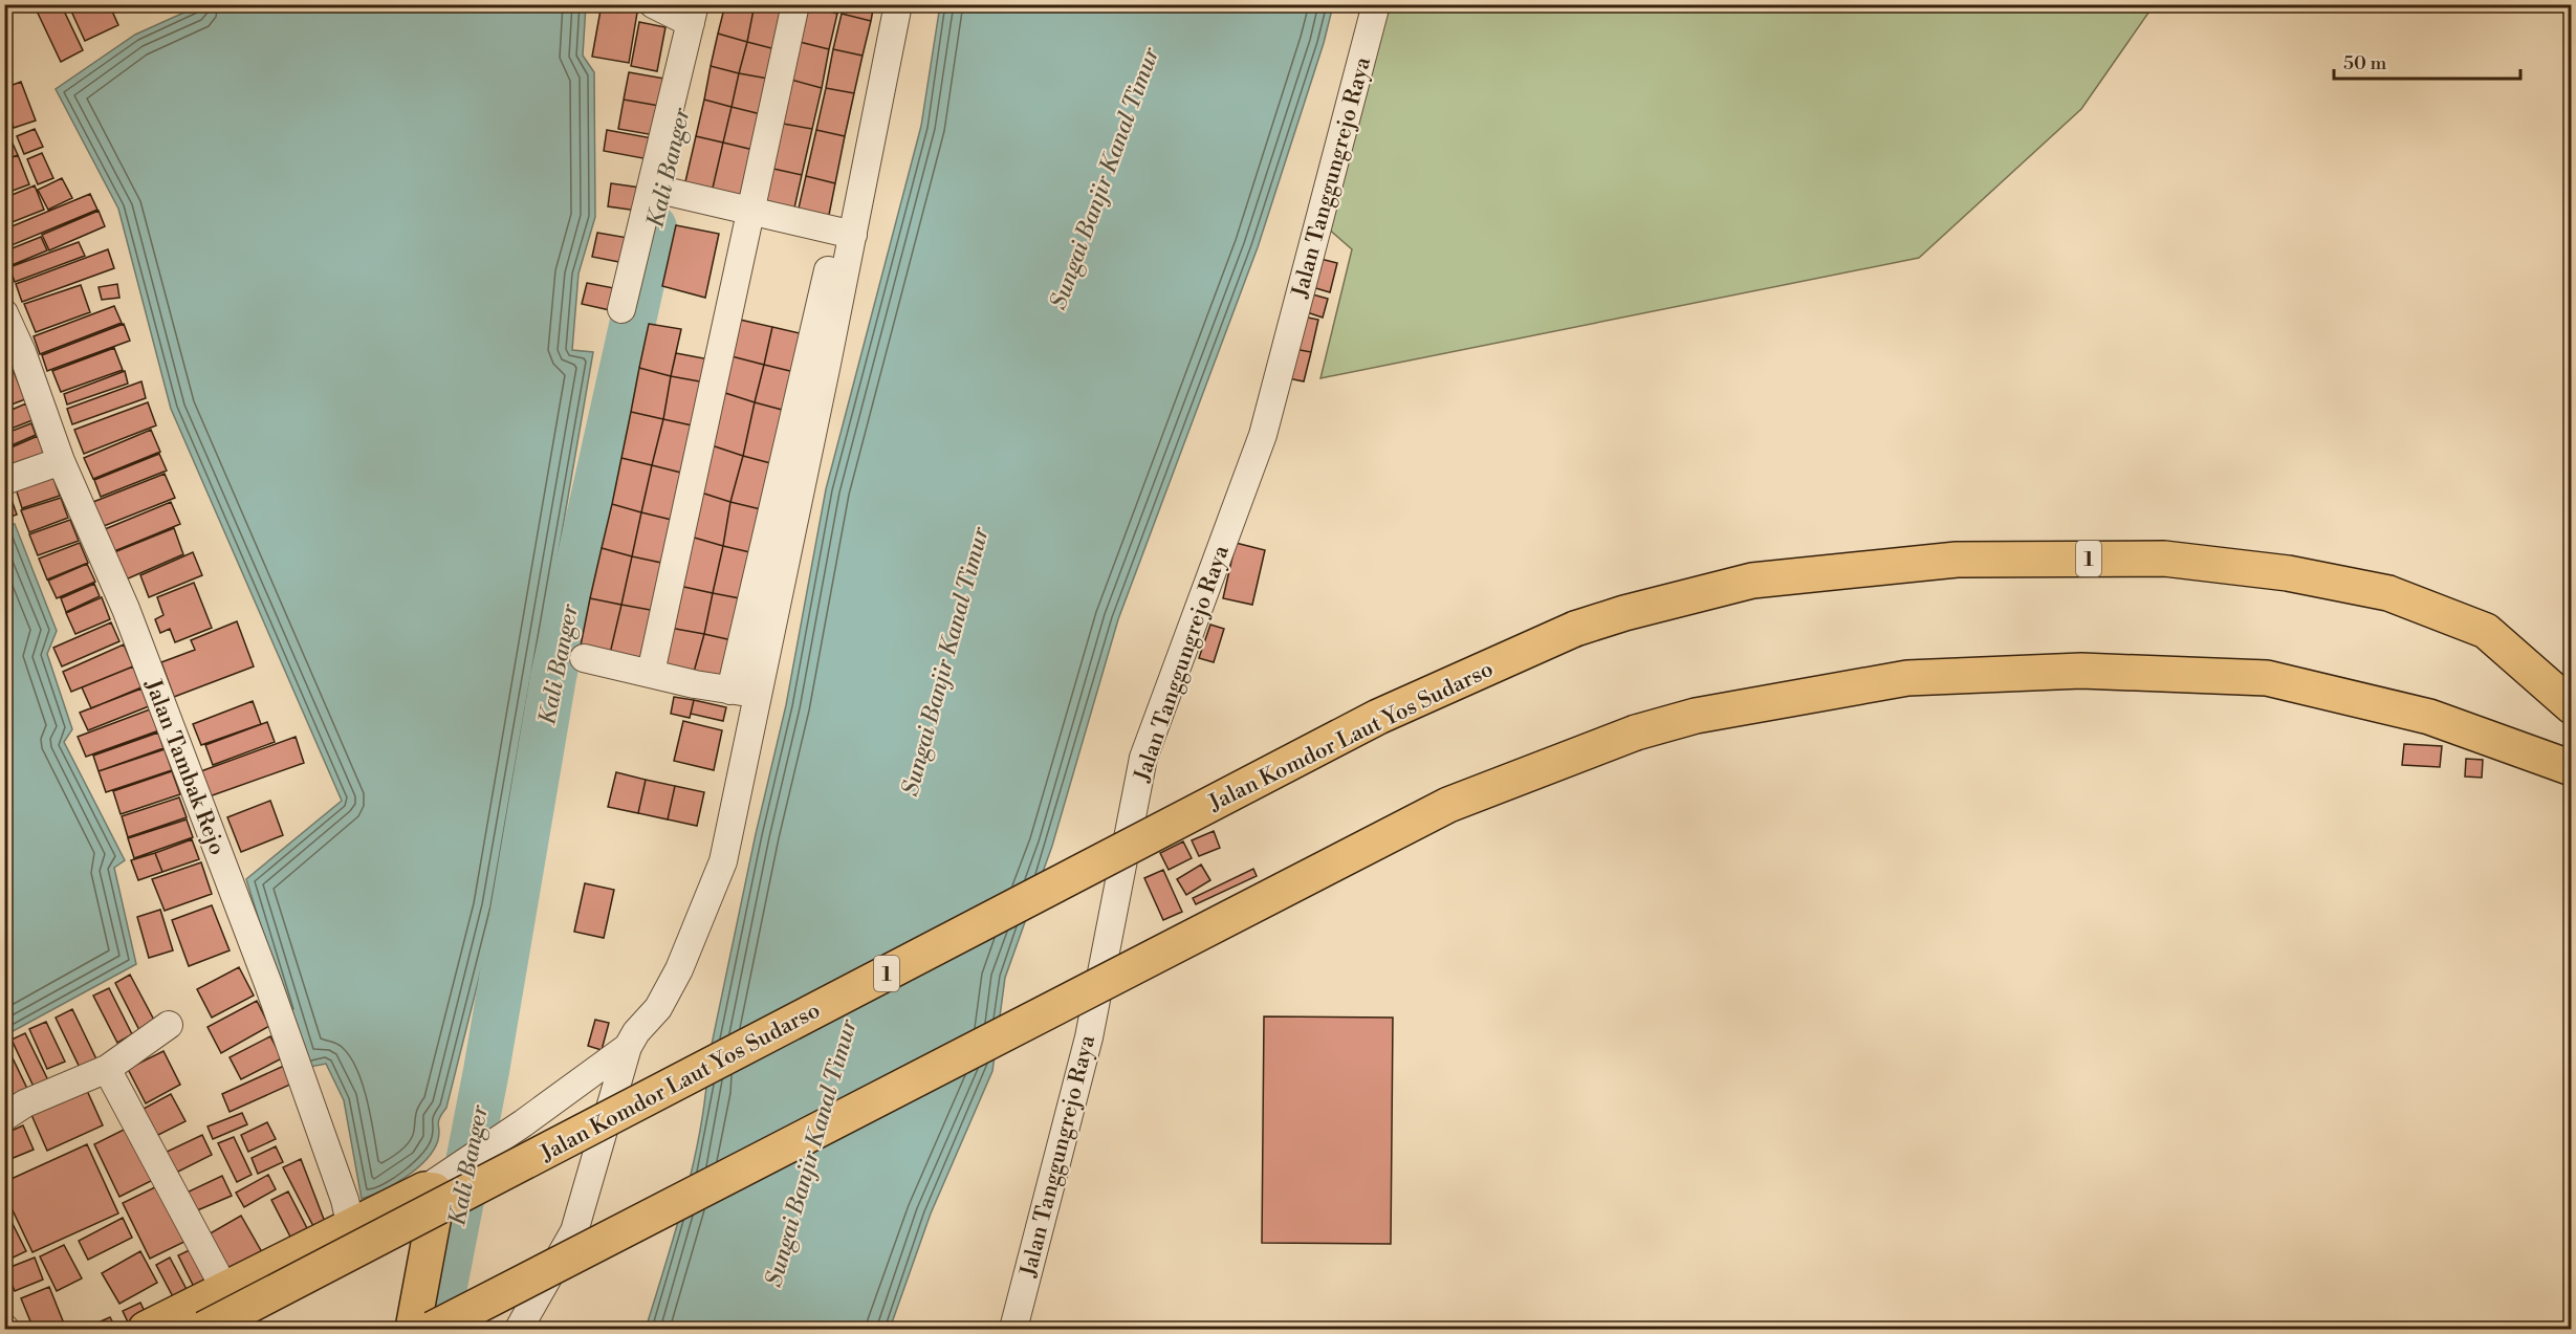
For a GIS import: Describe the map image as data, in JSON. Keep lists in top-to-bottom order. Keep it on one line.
{"streets":{"highway":["1","Jalan Komdor Laut Yos Sudarso"],"street":["Jalan Tanggungrejo Raya","Jalan Tambak Rejo"]},"water":["Kali Banger","Sungai Banjir Kanal Timur"],"scale_bar":"50 m"}
